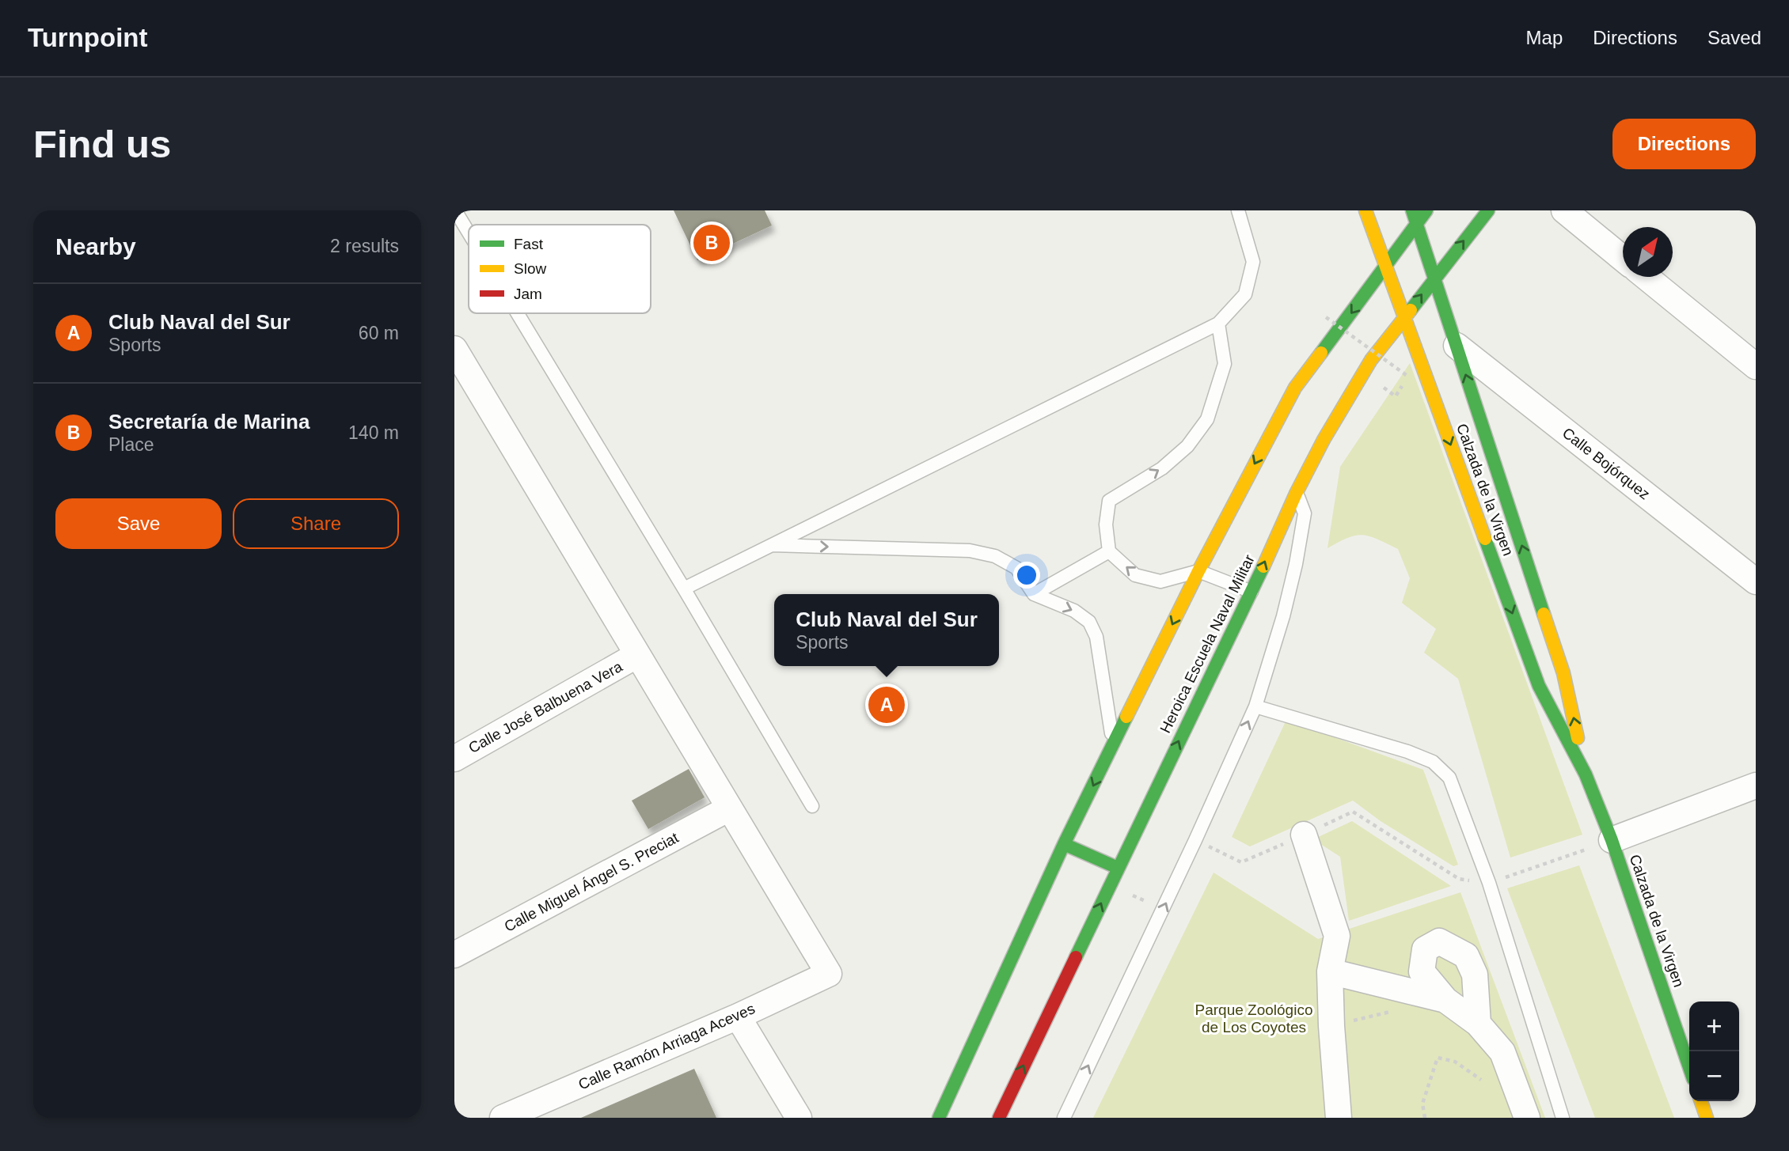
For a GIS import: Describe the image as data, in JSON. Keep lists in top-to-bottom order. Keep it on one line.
{"streets":{"main road":["Calzada de la Virgen","Heroica Escuela Naval Militar"],"street":["Calle Bojórquez","Calle José Balbuena Vera","Calle Miguel Ángel S. Preciat","Calle Ramón Arriaga Aceves"]},"crossings":[["Calle Bojórquez","Calzada de la Virgen"],["Calzada de la Virgen","Heroica Escuela Naval Militar"],["Calle Miguel Ángel S. Preciat","Calle Ramón Arriaga Aceves"]],"parks":["Parque Zoológico de Los Coyotes"],"legend":["Fast","Slow","Jam"],"north":"top right","page":{"header":"Turnpoint","nav":["Map","Directions","Saved"],"buttons":["Directions",["Save","Share"]],"title":"Find us","heading":["Nearby","2 results"],"pins":["B","A"],"list":[{"mark":"A","name":"Club Naval del Sur","note":"Sports","value":"60 m"},{"mark":"B","name":"Secretaría de Marina","note":"Place","value":"140 m"}],"popup":["Club Naval del Sur","Sports"],"map_buttons":["+","−"]}}
